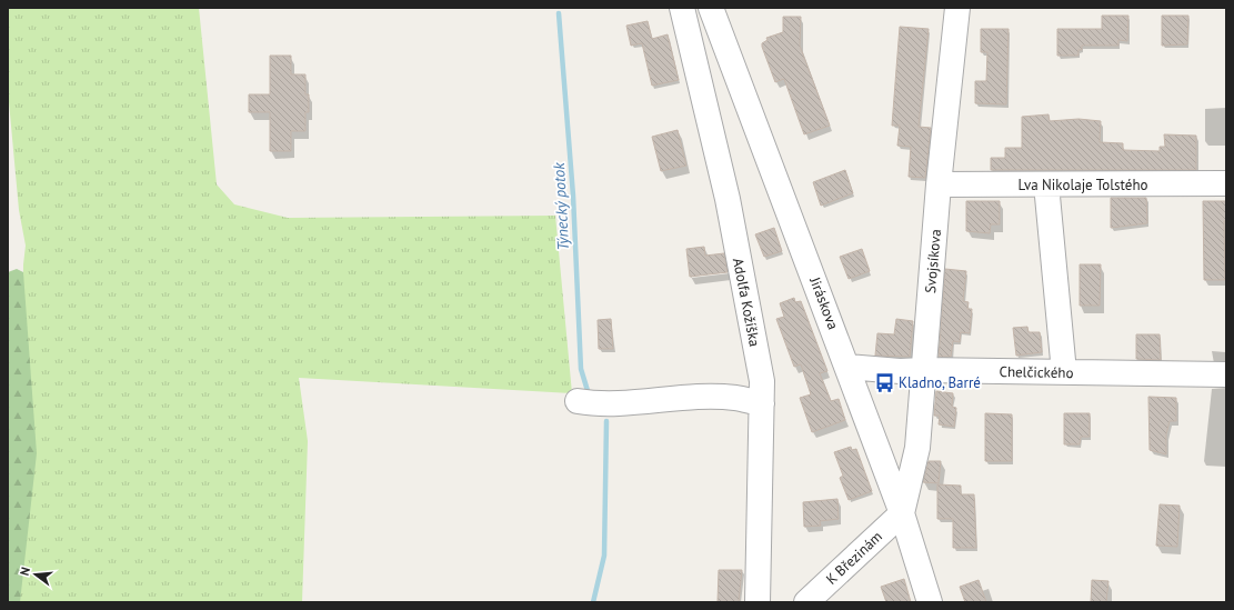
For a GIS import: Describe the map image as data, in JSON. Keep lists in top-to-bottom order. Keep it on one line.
{"streets":{"street":["Lva Nikolaje Tolstého","Svojsíkova","Adolfa Kožíška","Jiráskova","Chelčického","K Březinám"]},"crossings":[["Lva Nikolaje Tolstého","Svojsíkova"],["Svojsíkova","Jiráskova"],["Svojsíkova","Chelčického"],["Svojsíkova","K Březinám"],["Jiráskova","Chelčického"],["Jiráskova","K Březinám"]],"water":["Týnecký potok"],"places":{"bus stop":["Kladno, Barré"]},"north":"left"}
